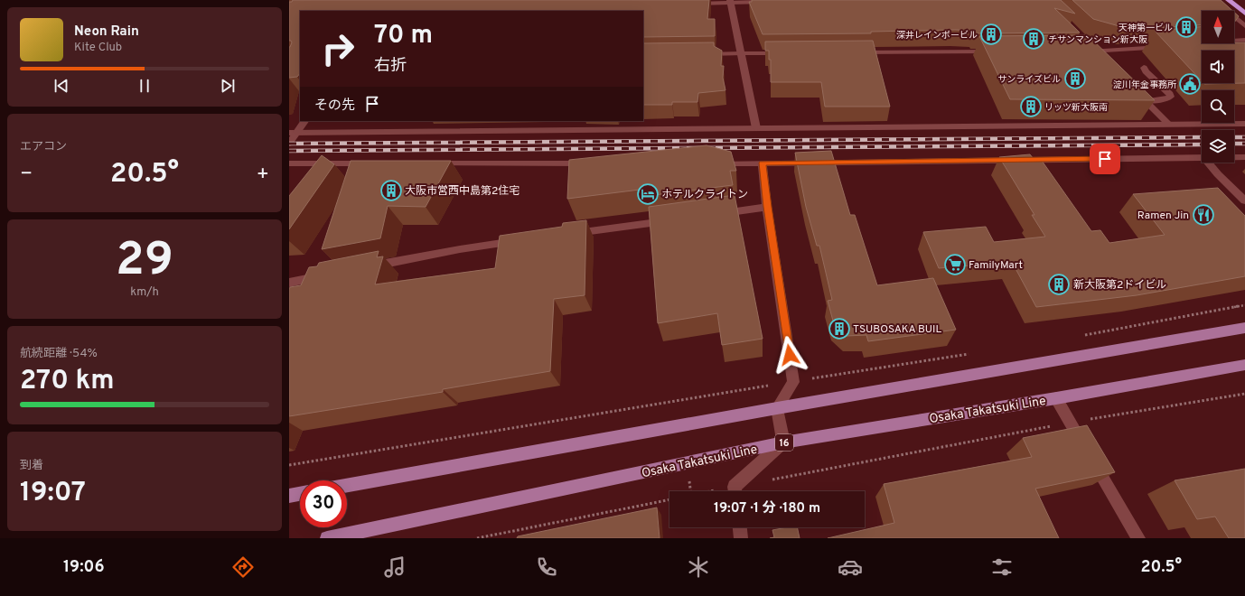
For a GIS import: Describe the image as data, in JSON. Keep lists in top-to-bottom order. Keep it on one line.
{"streets":{"main road":["Osaka Takatsuki Line","16"]},"places":{"building":["天神第一ビル","深井レインボービル","チサンマンション新大阪","サンライズビル","リッツ新大阪南","大阪市営西中島第2住宅","新大阪第2ドイビル","TSUBOSAKA BUIL"],"public building":["淀川年金事務所"],"hotel":["ホテルクライトン"],"restaurant":["Ramen Jin"],"supermarket":["FamilyMart"]},"north":"top","page":{"turn":["70 m","右折"],"song":["Neon Rain","Kite Club"],"then":"その先","tile":["エアコン",["29","km/h"],["航続距離 · 54%","270 km"],["到着","19:07"]],"heat":["−","20.5°","+"],"limit":"30","trip":"19:07 · 1 分 · 180 m","tabs":["19:06","20.5°"]}}
